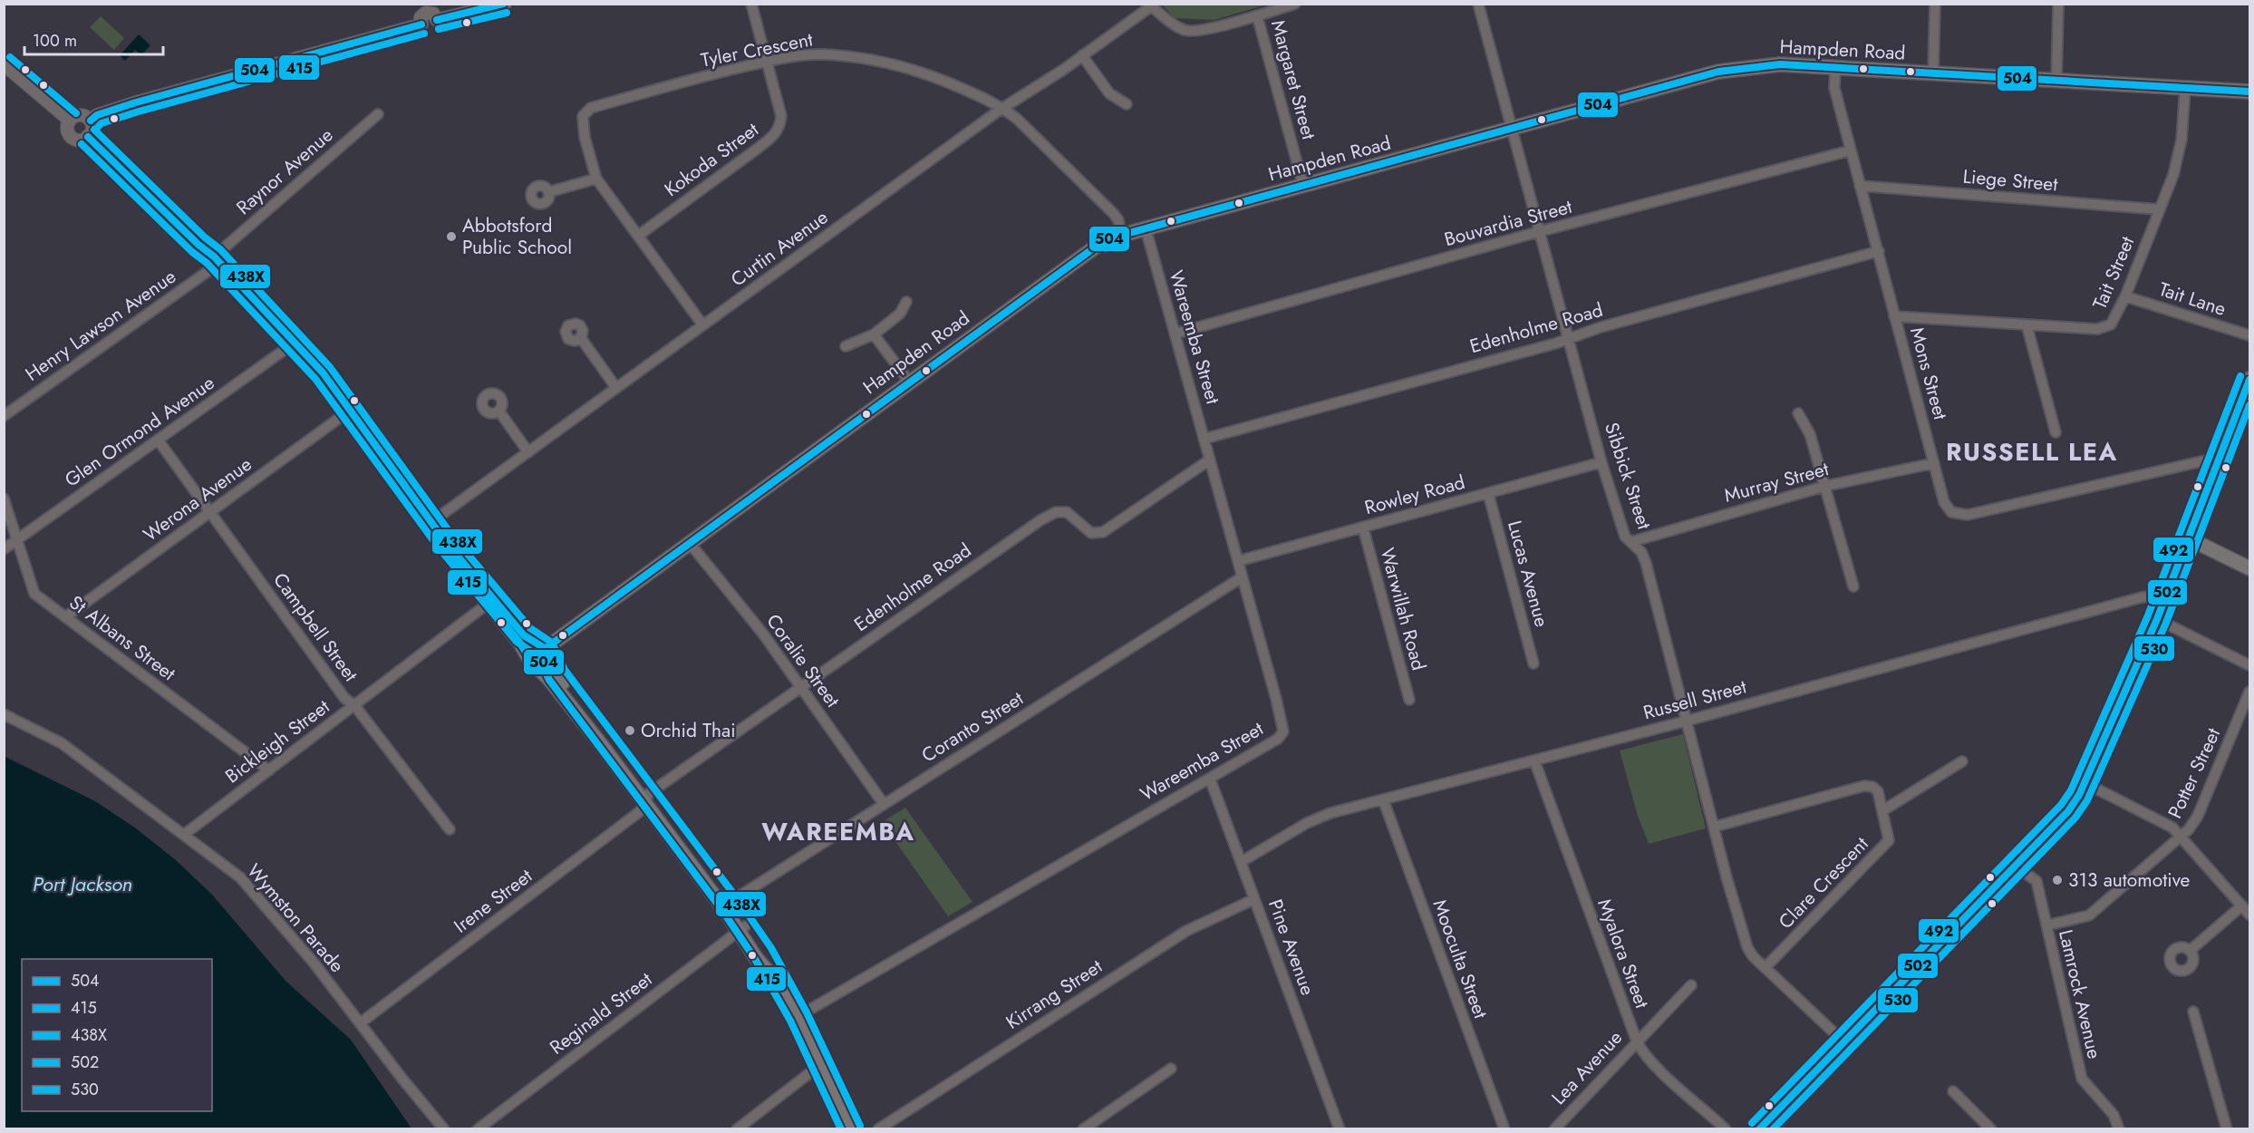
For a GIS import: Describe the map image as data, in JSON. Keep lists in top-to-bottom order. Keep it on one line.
{"streets":{"main road":["Hampden Road"],"street":["Tyler Crescent","Margaret Street","Kokoda Street","Raynor Avenue","Liege Street","Bouvardia Street","Curtin Avenue","Tait Street","Tait Lane","Henry Lawson Avenue","Edenholme Road","Wareemba Street","Mons Street","Glen Ormond Avenue","Sibbick Street","Murray Street","Rowley Road","Werona Avenue","Lucas Avenue","Warwillah Road","Campbell Street","St Albans Street","Coralie Street","Russell Street","Coranto Street","Bickleigh Street","Potter Street","Clare Crescent","Irene Street","Wymston Parade","Pine Avenue","Myalora Street","Mooculta Street","Kirrang Street","Lamrock Avenue","Reginald Street","Lea Avenue"]},"crossings":[["Tyler Crescent","Hampden Road"],["Tyler Crescent","Kokoda Street"],["Tyler Crescent","Curtin Avenue"],["Hampden Road","Margaret Street"],["Hampden Road","Tait Street"],["Hampden Road","Wareemba Street"],["Hampden Road","Mons Street"],["Hampden Road","Sibbick Street"],["Hampden Road","Coralie Street"],["Raynor Avenue","Henry Lawson Avenue"],["Liege Street","Tait Street"],["Liege Street","Mons Street"],["Bouvardia Street","Wareemba Street"],["Bouvardia Street","Mons Street"],["Bouvardia Street","Sibbick Street"],["Tait Street","Tait Lane"],["Tait Street","Mons Street"],["Edenholme Road","Wareemba Street"],["Edenholme Road","Mons Street"],["Edenholme Road","Sibbick Street"],["Edenholme Road","Coralie Street"],["Edenholme Road","Irene Street"],["Wareemba Street","Rowley Road"],["Wareemba Street","Coranto Street"],["Wareemba Street","Pine Avenue"],["Mons Street","Murray Street"],["Glen Ormond Avenue","Campbell Street"],["Glen Ormond Avenue","St Albans Street"],["Sibbick Street","Murray Street"],["Sibbick Street","Rowley Road"],["Sibbick Street","Russell Street"],["Sibbick Street","Clare Crescent"],["Rowley Road","Lucas Avenue"],["Rowley Road","Warwillah Road"],["Werona Avenue","Campbell Street"],["Werona Avenue","St Albans Street"],["Campbell Street","Bickleigh Street"],["St Albans Street","Bickleigh Street"],["Coralie Street","Coranto Street"],["Russell Street","Pine Avenue"],["Russell Street","Myalora Street"],["Russell Street","Mooculta Street"],["Bickleigh Street","Wymston Parade"],["Potter Street","Lamrock Avenue"],["Irene Street","Wymston Parade"],["Pine Avenue","Kirrang Street"],["Myalora Street","Lea Avenue"]],"districts":["RUSSELL LEA","WAREEMBA"],"water":["Port Jackson"],"places":["Abbotsford Public School","Orchid Thai","313 automotive"],"lines":["transit line 504","transit line 415","transit line 438X","transit line 492","transit line 502","transit line 530"],"legend":["504","415","438X","502","530"],"scale_bar":"100 m"}
